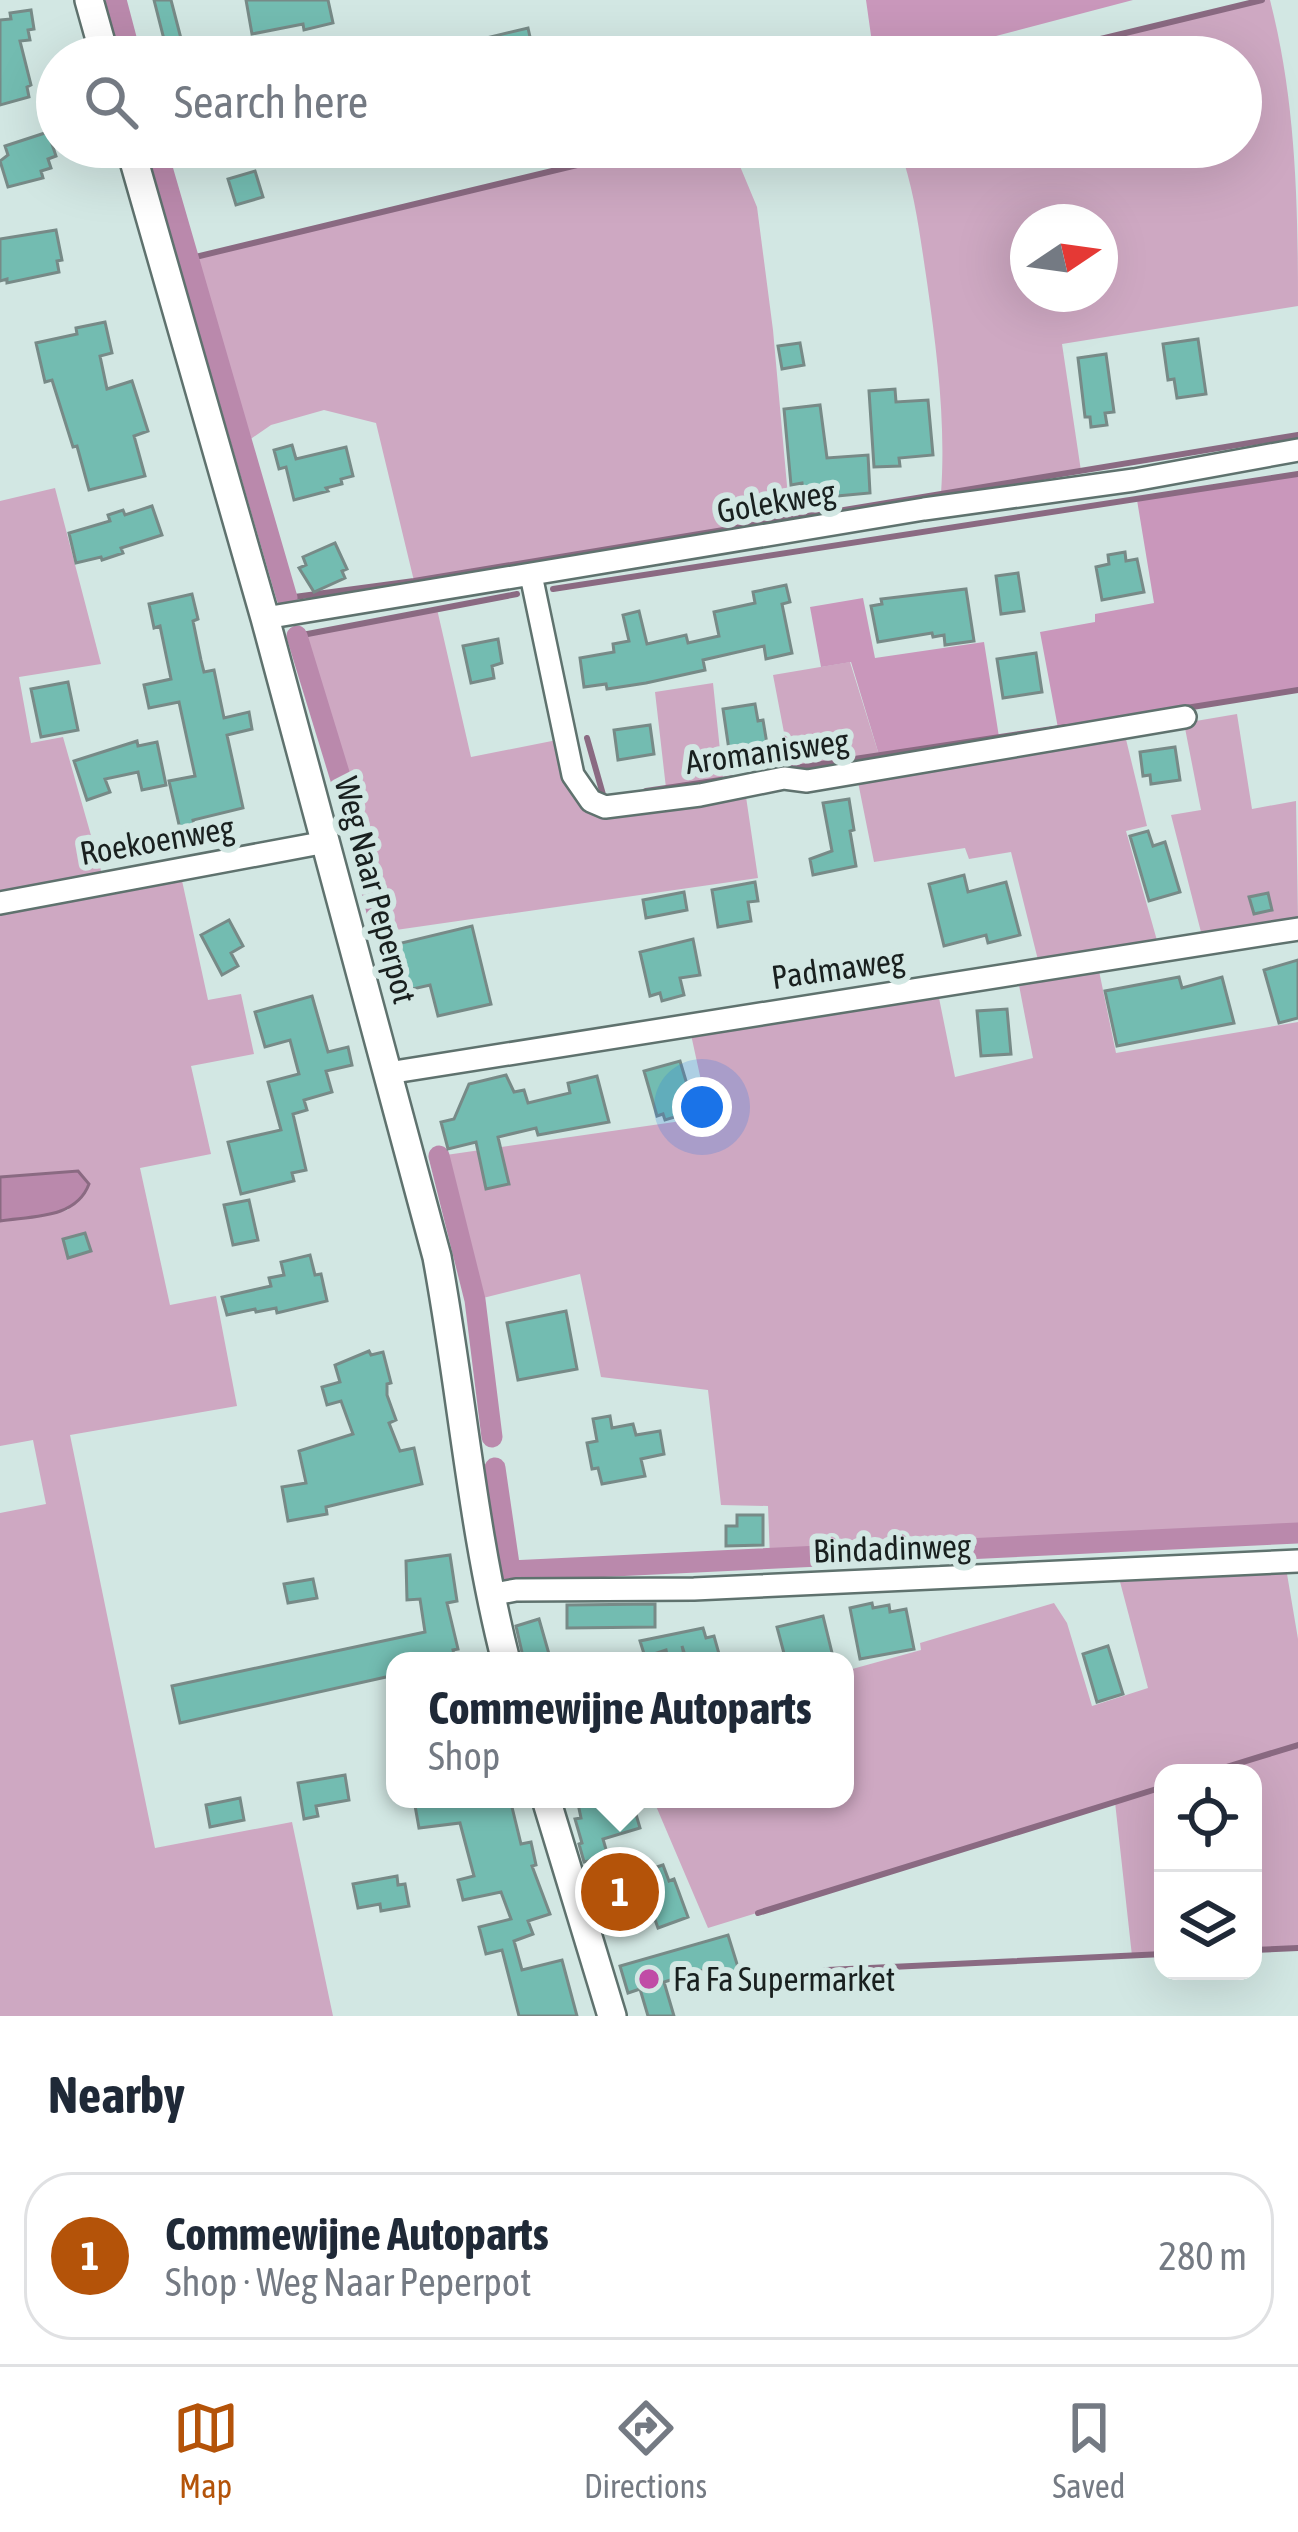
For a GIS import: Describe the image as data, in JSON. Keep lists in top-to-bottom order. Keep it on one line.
{"streets":{"street":["Golekweg","Aromanisweg","Roekoenweg","Weg Naar Peperpot","Padmaweg","Bindadinweg"]},"crossings":[["Golekweg","Aromanisweg"],["Golekweg","Weg Naar Peperpot"],["Roekoenweg","Weg Naar Peperpot"],["Weg Naar Peperpot","Padmaweg"],["Weg Naar Peperpot","Bindadinweg"]],"places":["Fa Fa Supermarket"],"north":"right","page":{"search":"Search here","popup":["Commewijne Autoparts","Shop"],"pins":"1","heading":"Nearby","list":[{"mark":"1","name":"Commewijne Autoparts","note":"Shop · Weg Naar Peperpot","value":"280 m"}],"nav":["Map","Directions","Saved"]}}
